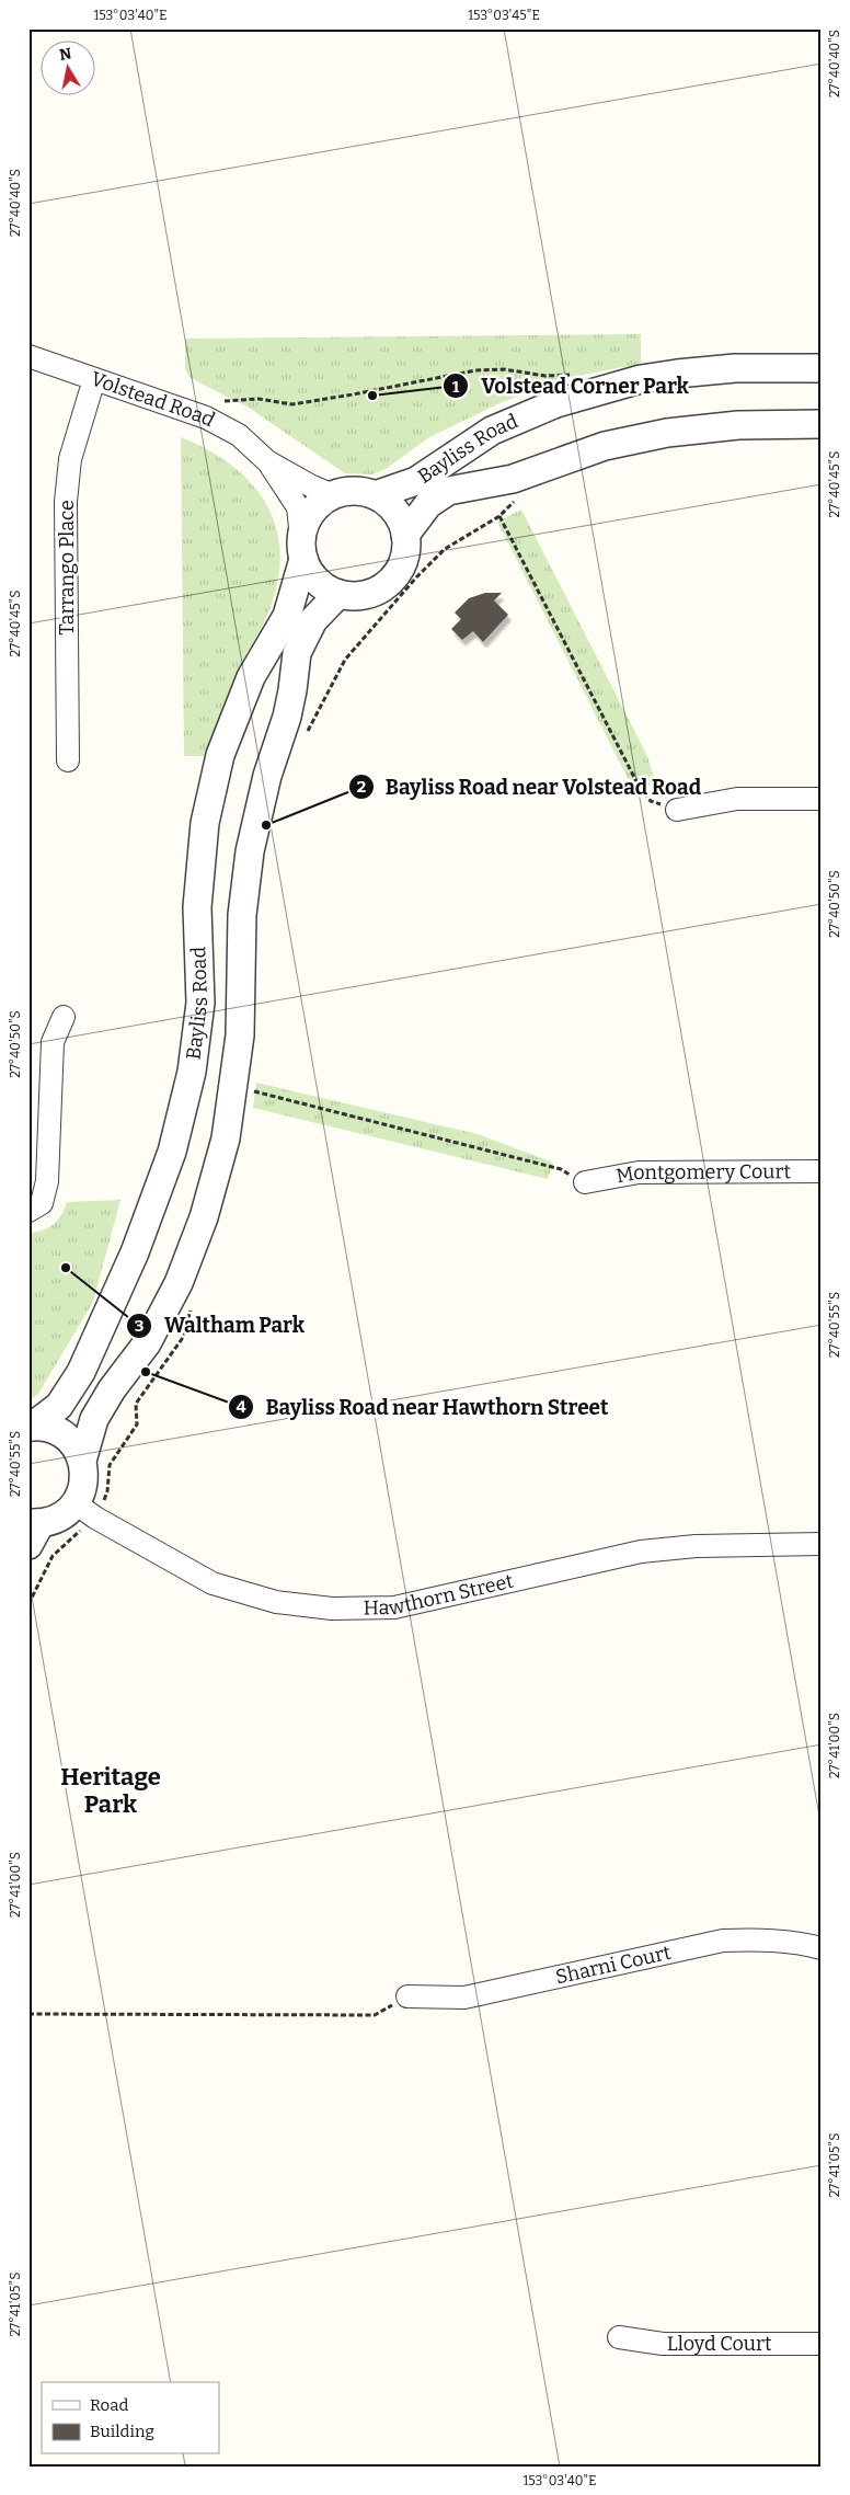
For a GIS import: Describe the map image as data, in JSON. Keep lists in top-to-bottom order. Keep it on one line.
{"streets":{"street":["Volstead Road","Bayliss Road","Tarrango Place","Montgomery Court","Hawthorn Street","Sharni Court","Lloyd Court"]},"crossings":[["Volstead Road","Bayliss Road"],["Volstead Road","Tarrango Place"]],"districts":["Heritage Park"],"places":["Volstead Corner Park","Bayliss Road near Volstead Road","Waltham Park","Bayliss Road near Hawthorn Street"],"legend":["Road","Building"],"north":"top","coordinates":["153°03'40\"E","153°03'45\"E","27°40'40\"S","27°40'45\"S","27°40'50\"S","27°40'55\"S","27°41'00\"S","27°41'05\"S"]}
